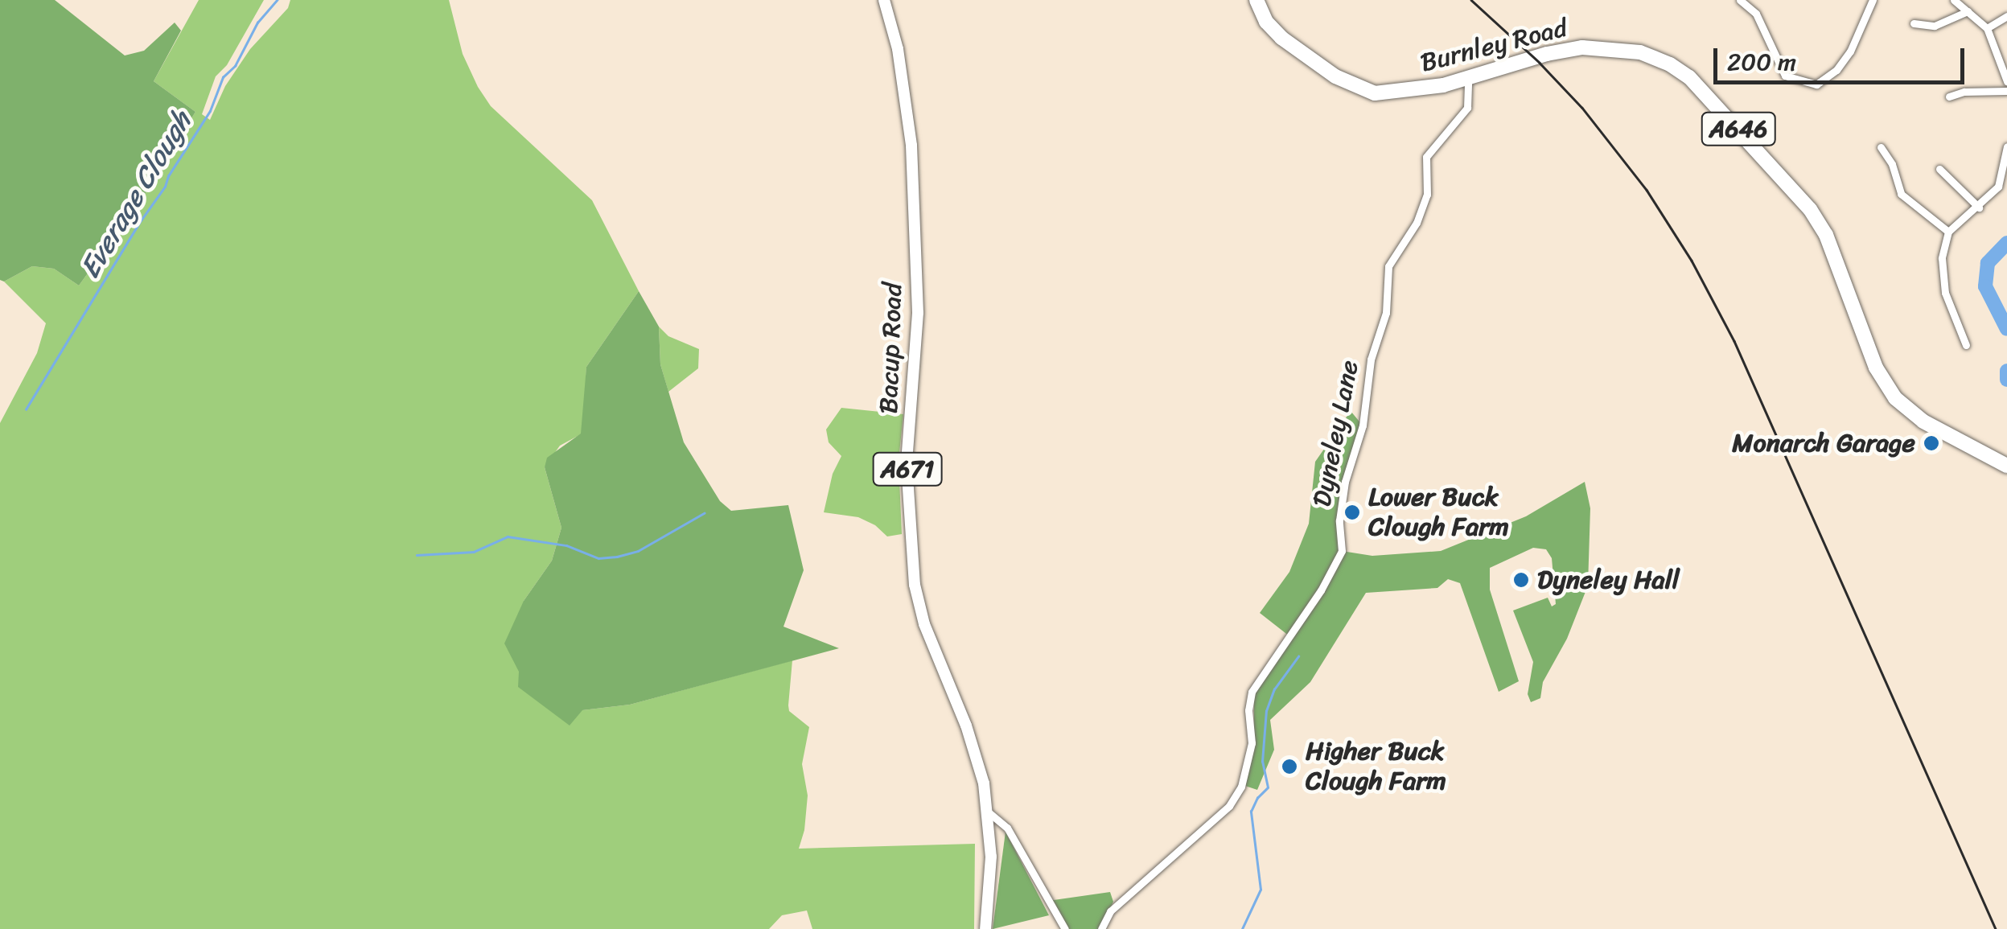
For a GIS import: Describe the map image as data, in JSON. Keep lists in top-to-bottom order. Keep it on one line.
{"streets":{"highway":["Burnley Road","A646"],"main road":["Bacup Road","A671"],"street":["Dyneley Lane"]},"crossings":[["Burnley Road","Dyneley Lane"]],"water":["Everage Clough"],"places":["Monarch Garage","Lower Buck Clough Farm","Dyneley Hall","Higher Buck Clough Farm"],"scale_bar":"200 m"}
